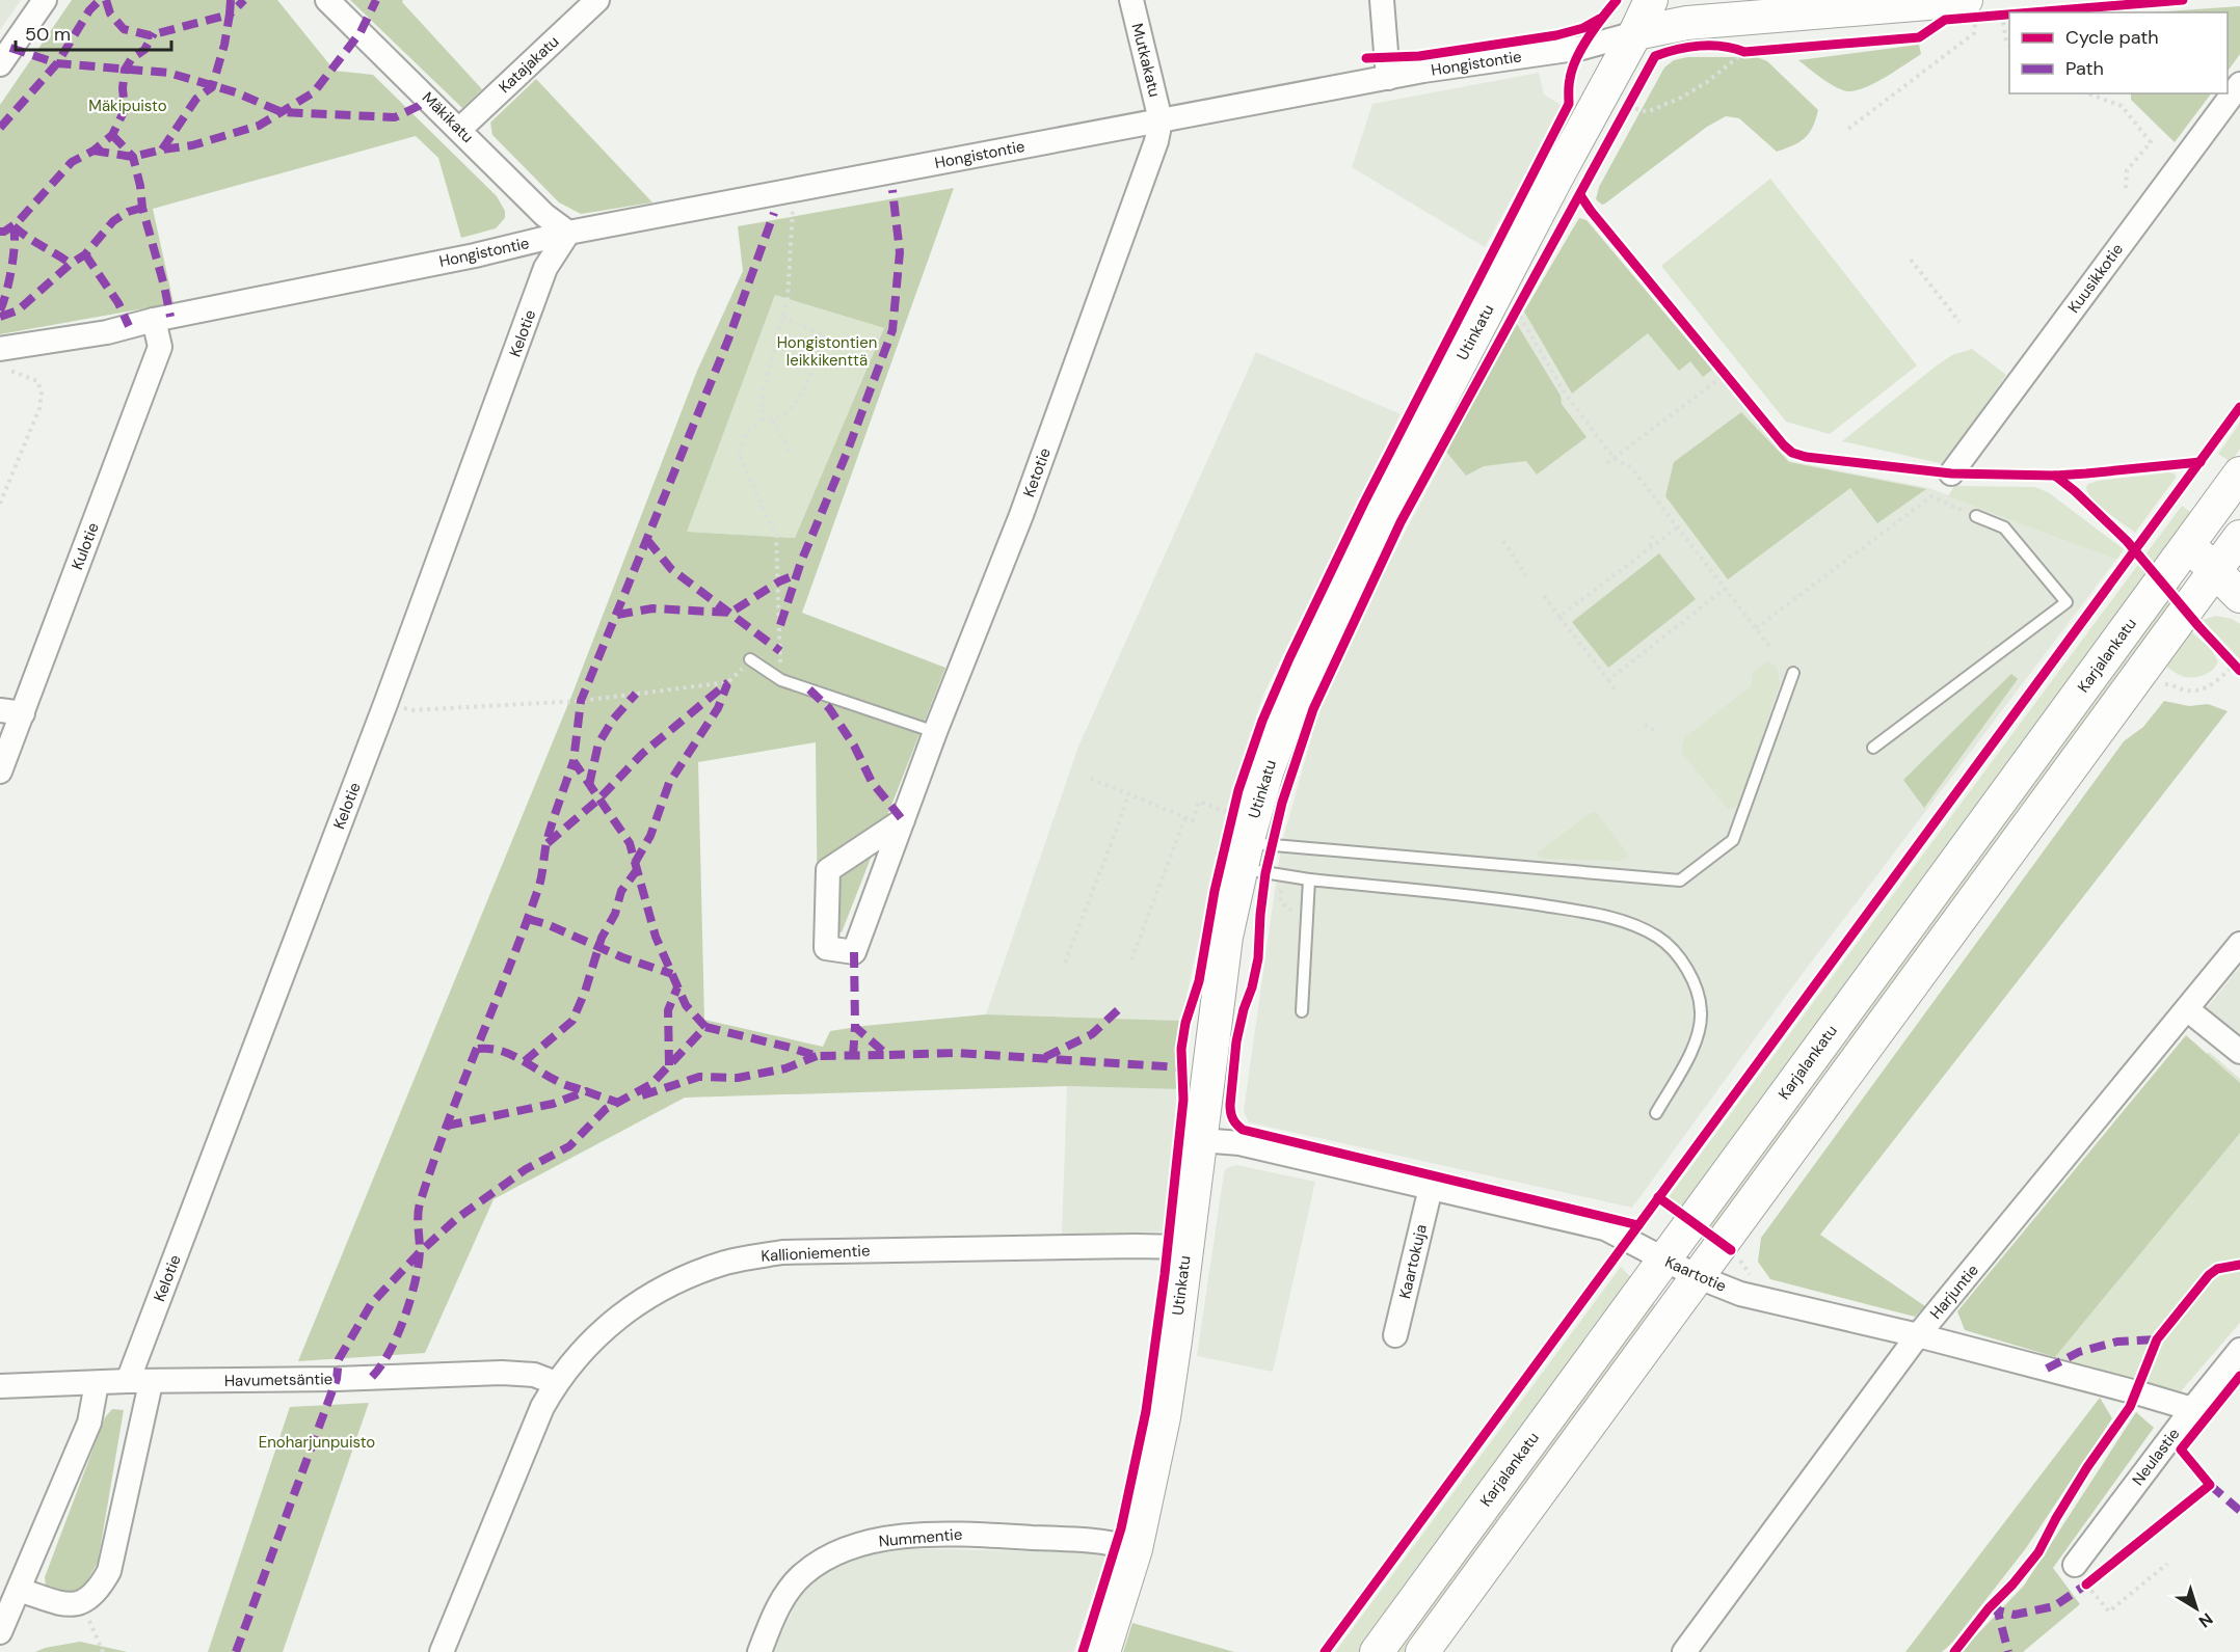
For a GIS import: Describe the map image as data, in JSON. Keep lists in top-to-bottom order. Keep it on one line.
{"streets":{"main road":["Hongistontie","Utinkatu","Karjalankatu"],"street":["Mutkakatu","Katajakatu","Mäkikatu","Kuusikkotie","Kelotie","Ketotie","Kulotie","Kallioniementie","Kaartokuja","Kaartotie","Harjuntie","Havumetsäntie","Neulastie","Nummentie"]},"crossings":[["Mutkakatu","Hongistontie"],["Mutkakatu","Ketotie"],["Hongistontie","Mäkikatu"],["Hongistontie","Utinkatu"],["Hongistontie","Kelotie"],["Hongistontie","Ketotie"],["Hongistontie","Kulotie"],["Katajakatu","Mäkikatu"],["Mäkikatu","Kelotie"],["Utinkatu","Kallioniementie"],["Utinkatu","Kaartotie"],["Utinkatu","Nummentie"],["Kelotie","Havumetsäntie"],["Karjalankatu","Kaartotie"],["Kallioniementie","Havumetsäntie"],["Kaartokuja","Kaartotie"],["Kaartotie","Harjuntie"],["Kaartotie","Neulastie"]],"parks":["Mäkipuisto","Hongistontien leikkikenttä","Enoharjunpuisto"],"legend":["Cycle path","Path"],"scale_bar":"50 m","north":"bottom right"}
